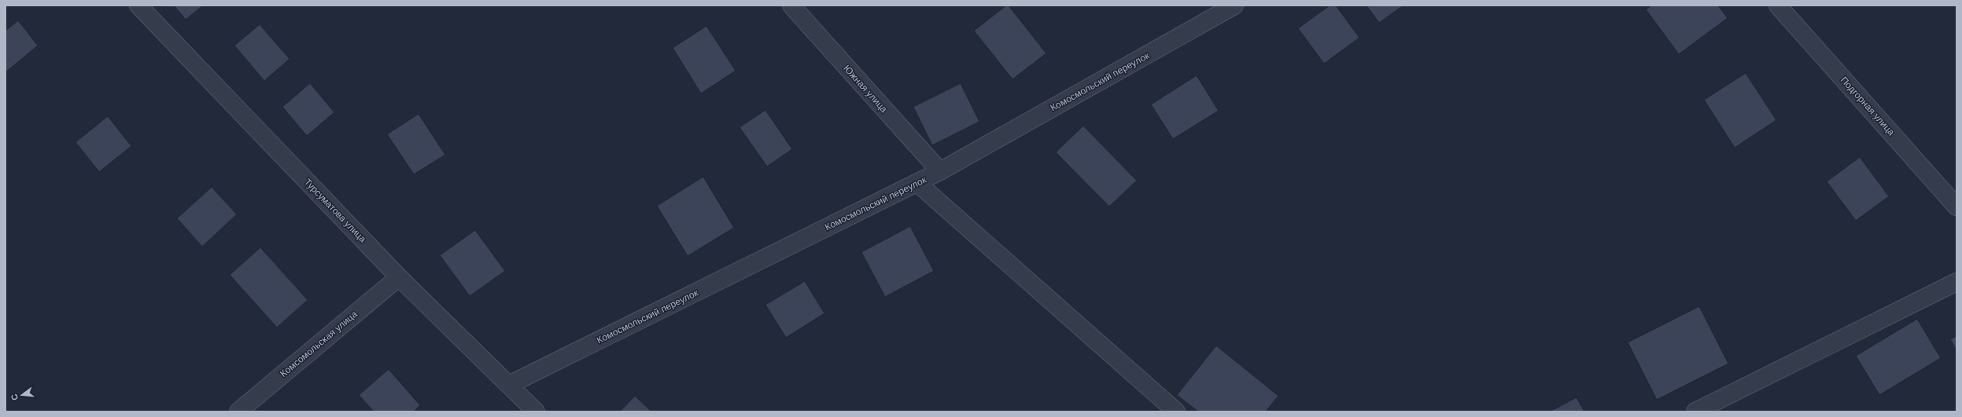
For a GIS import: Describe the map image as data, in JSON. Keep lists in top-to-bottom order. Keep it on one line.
{"streets":{"street":["Комосмольский переулок","Южная улица","Подгорная улица","Турсуматова улица","Комсомольская улица"]},"crossings":[["Комосмольский переулок","Южная улица"],["Комосмольский переулок","Турсуматова улица"],["Турсуматова улица","Комсомольская улица"]],"north":"left"}
